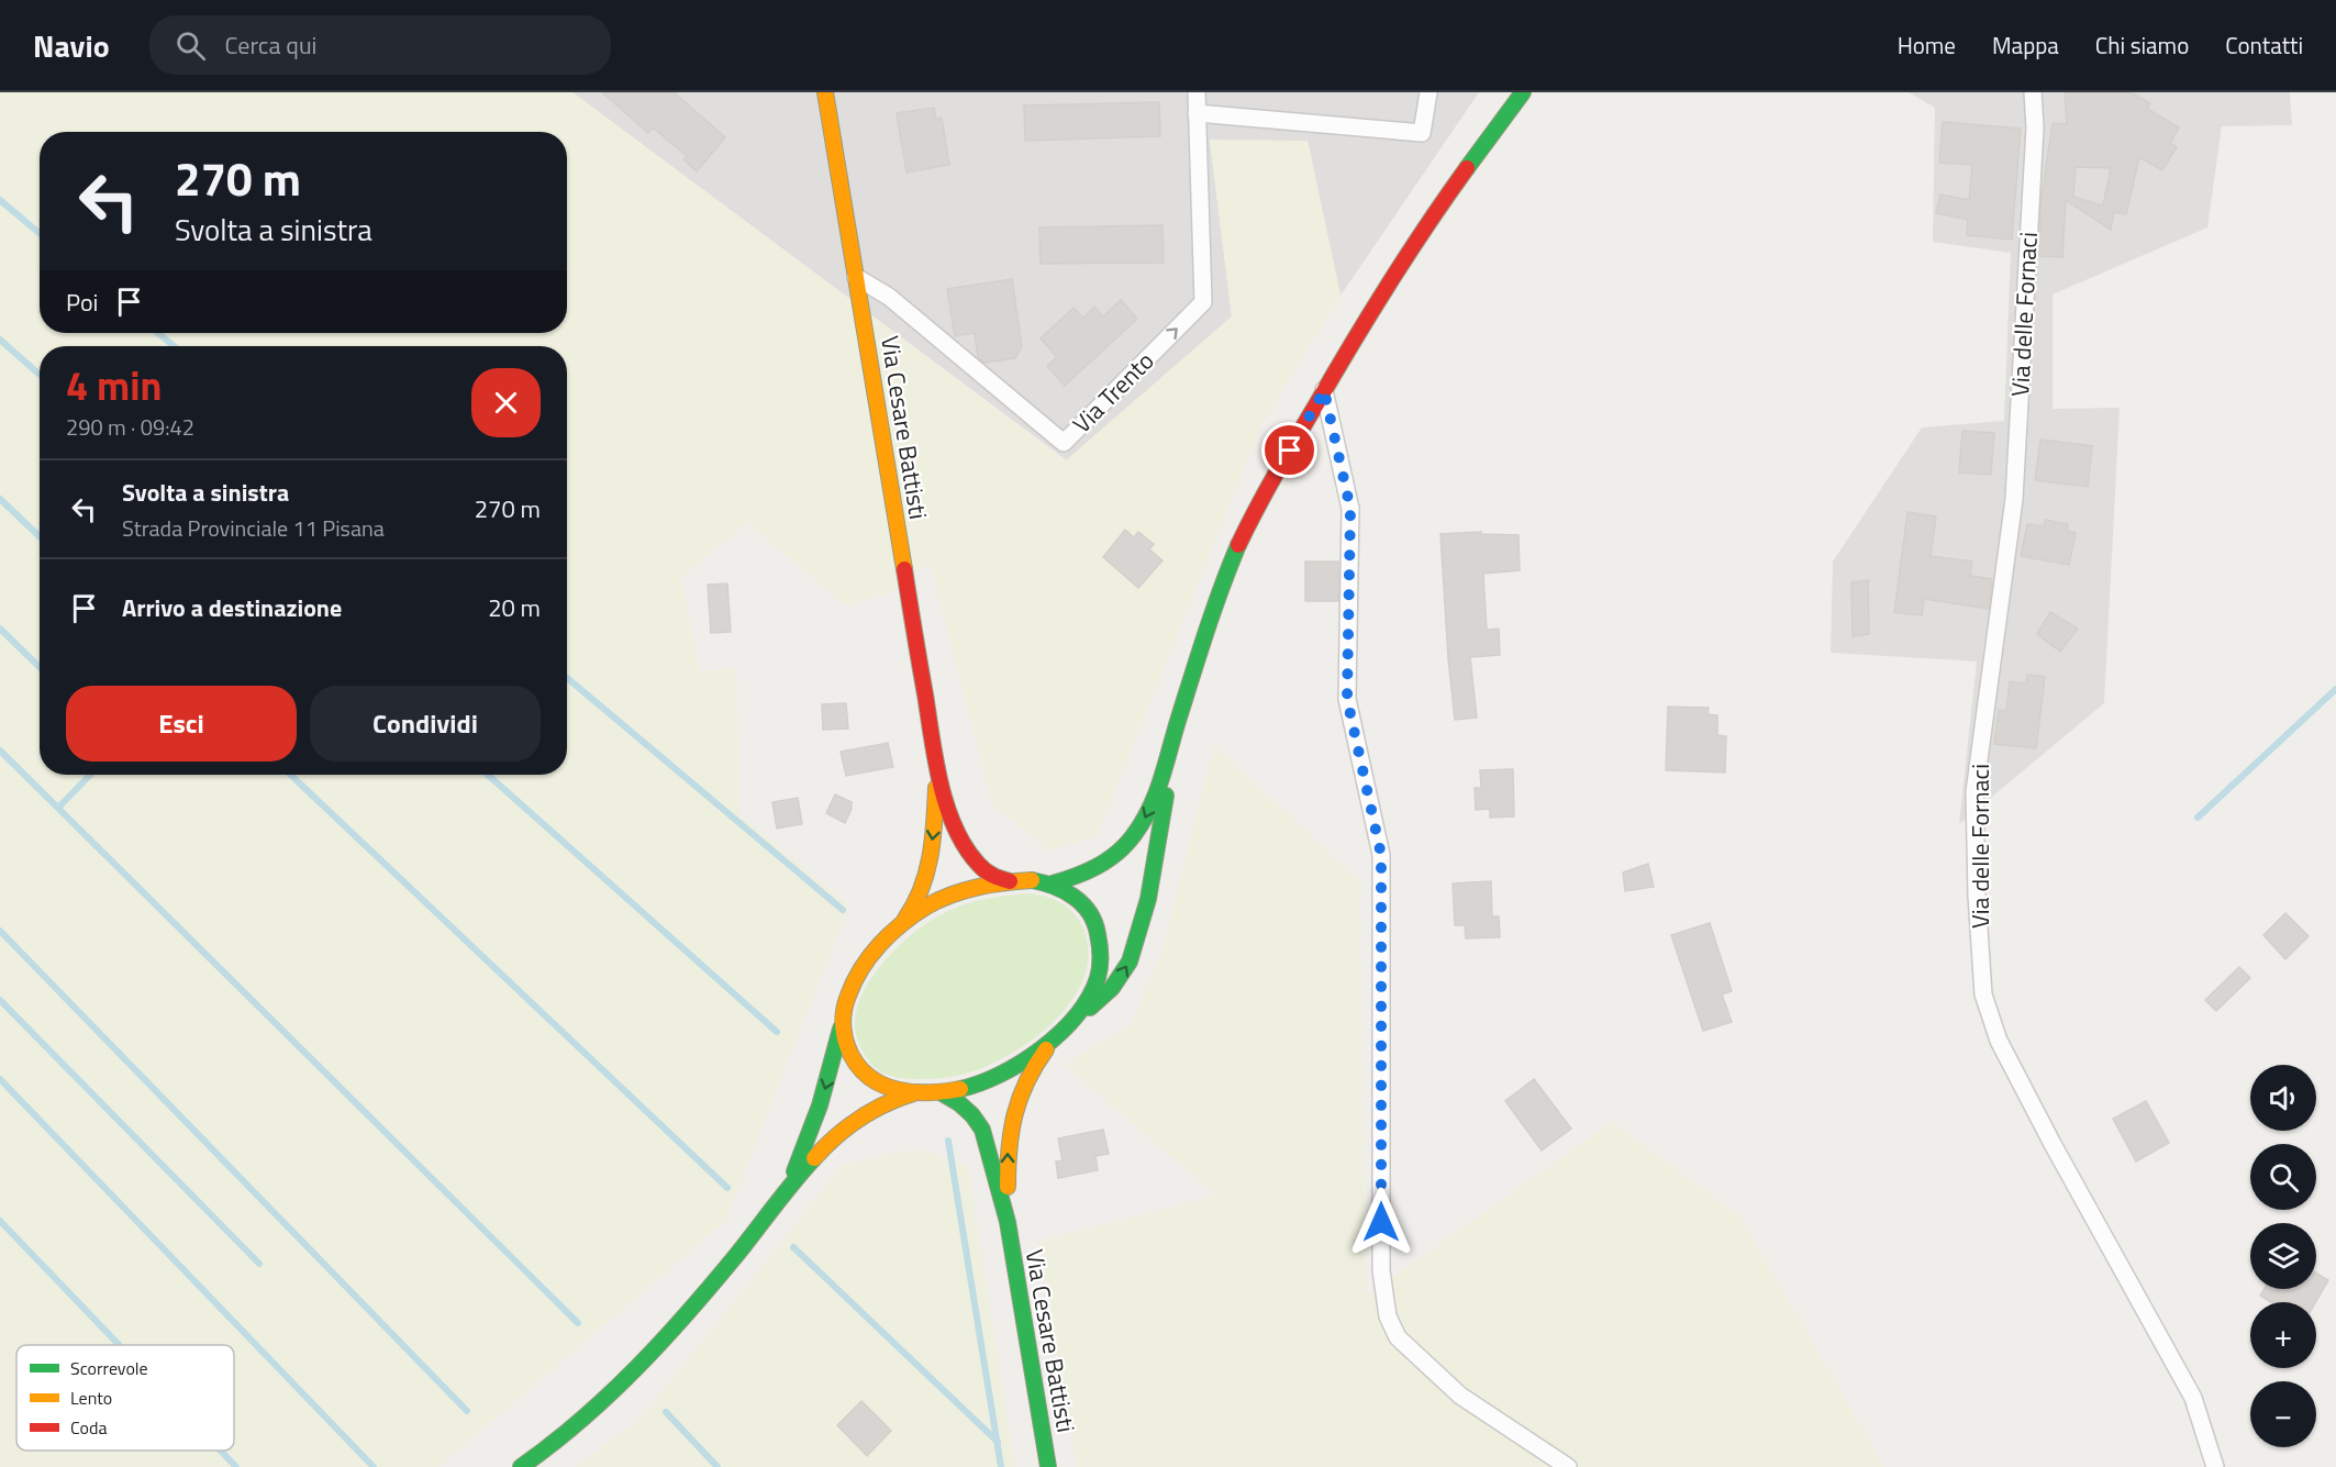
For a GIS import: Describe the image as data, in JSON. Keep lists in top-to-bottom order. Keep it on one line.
{"streets":{"main road":["Via Cesare Battisti"],"street":["Via delle Fornaci","Via Trento"]},"crossings":[["Via Trento","Via Cesare Battisti"]],"legend":["Scorrevole","Lento","Coda"],"page":{"header":"Navio","search":"Cerca qui","nav":["Home","Mappa","Chi siamo","Contatti"],"turn":["270 m","Svolta a sinistra"],"then":"Poi","heading":["4 min","290 m · 09:42"],"list":[{"name":"Svolta a sinistra","note":"Strada Provinciale 11 Pisana","value":"270 m"},{"name":"Arrivo a destinazione","value":"20 m"}],"buttons":["Esci","Condividi"],"map_buttons":["+","−"]}}
